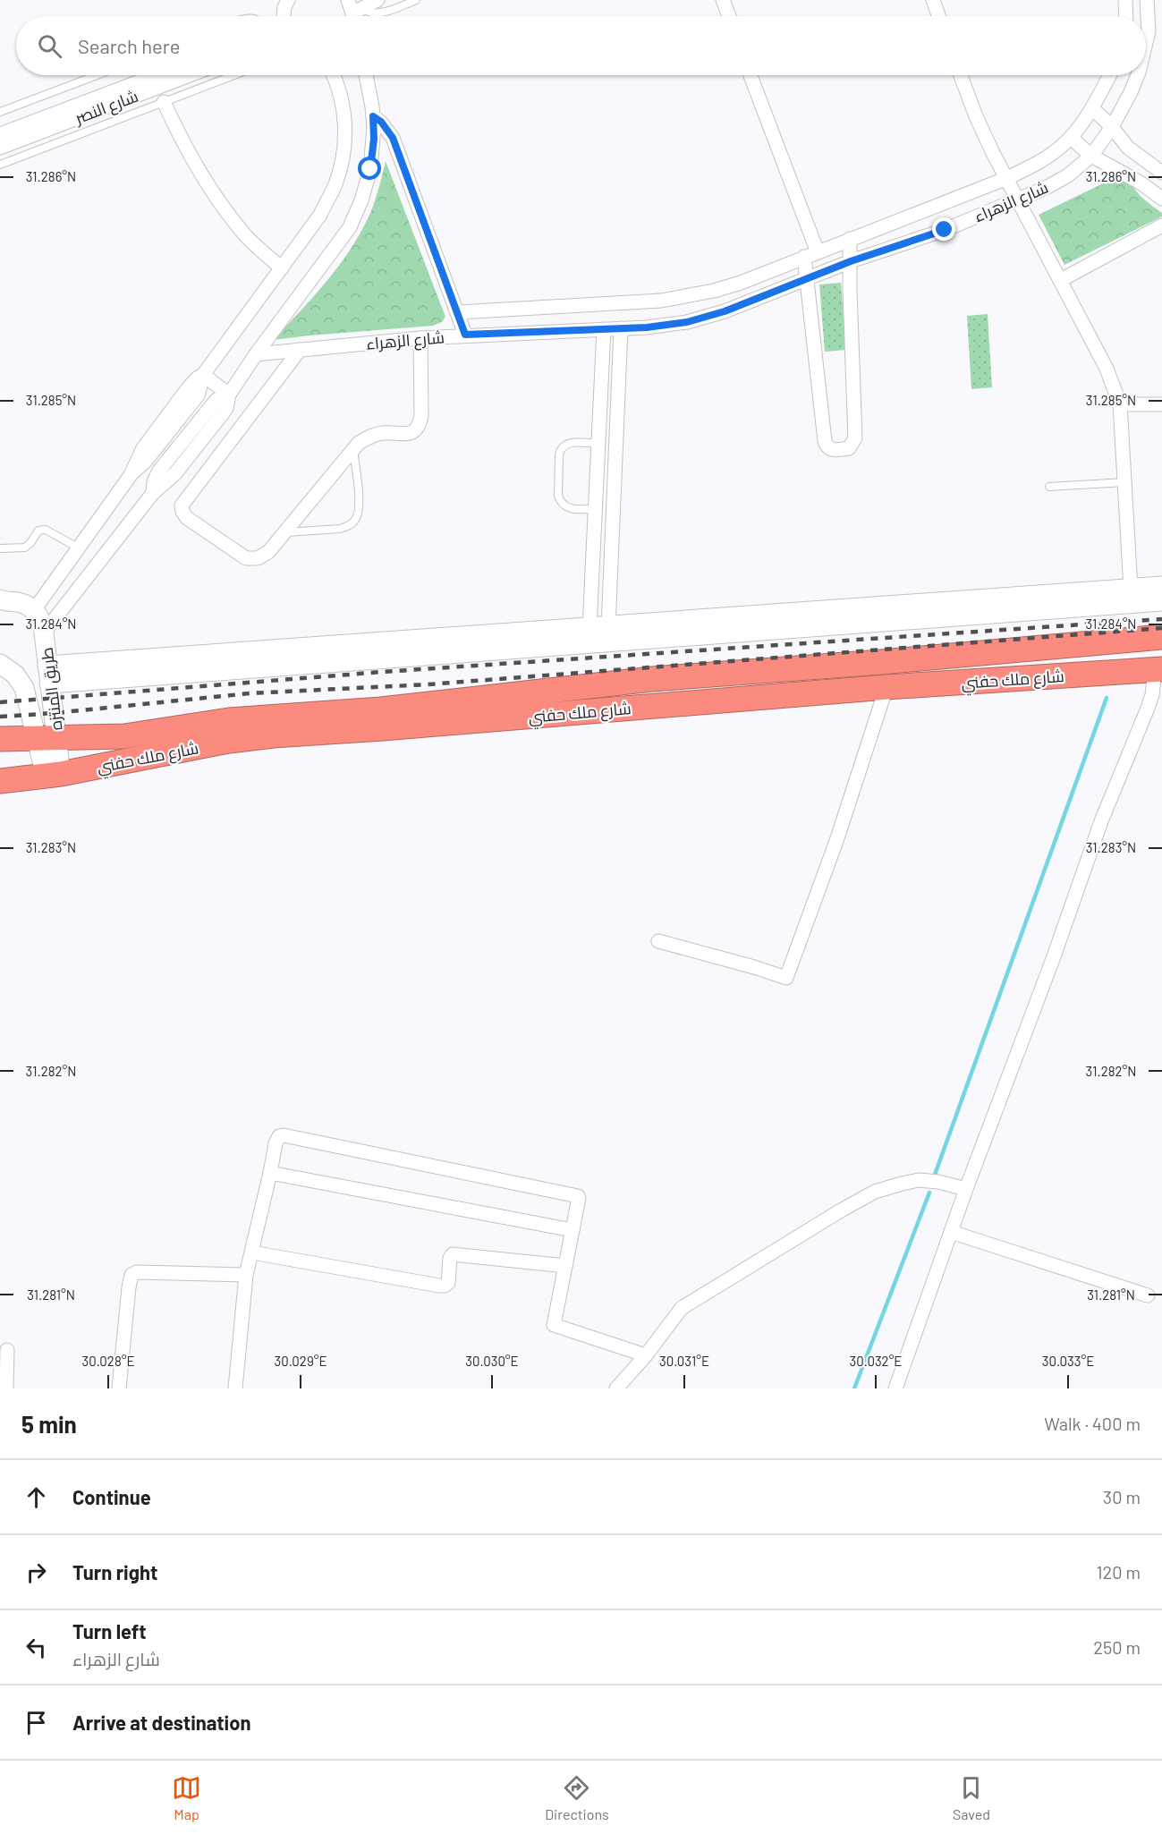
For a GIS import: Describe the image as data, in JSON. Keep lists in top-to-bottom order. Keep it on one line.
{"streets":{"highway":["شارع ملك حفني"],"street":["شارع النصر","شارع الزهراء","طريق المنتزه"]},"crossings":[["شارع ملك حفني","طريق المنتزه"]],"page":{"search":"Search here","heading":["5 min","Walk · 400 m"],"list":[["Continue","30 m"],["Turn right","120 m"],["Turn left","شارع الزهراء","250 m"],"Arrive at destination"],"nav":["Map","Directions","Saved"]},"coordinates":["31.286°N","31.285°N","31.284°N","31.283°N","31.282°N","31.281°N","30.028°E","30.029°E","30.030°E","30.031°E","30.032°E","30.033°E"]}
